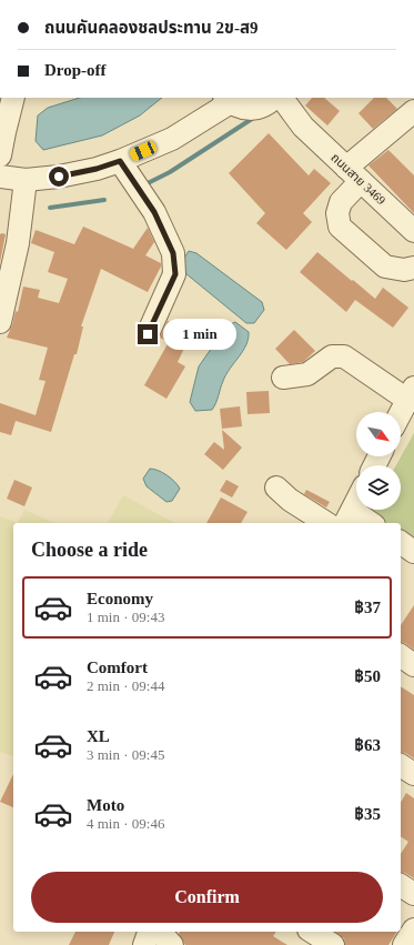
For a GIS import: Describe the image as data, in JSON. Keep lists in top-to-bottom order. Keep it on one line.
{"streets":{"street":["ถนนสาย 3469"]},"north":"bottom right","page":{"banner":["ถนนคันคลองชลประทาน 2ข-ส9","Drop-off"],"bubble":"1 min","heading":"Choose a ride","list":[{"name":"Economy","note":"1 min · 09:43","value":"฿37"},{"name":"Comfort","note":"2 min · 09:44","value":"฿50"},{"name":"XL","note":"3 min · 09:45","value":"฿63"},{"name":"Moto","note":"4 min · 09:46","value":"฿35"}],"buttons":"Confirm"}}
